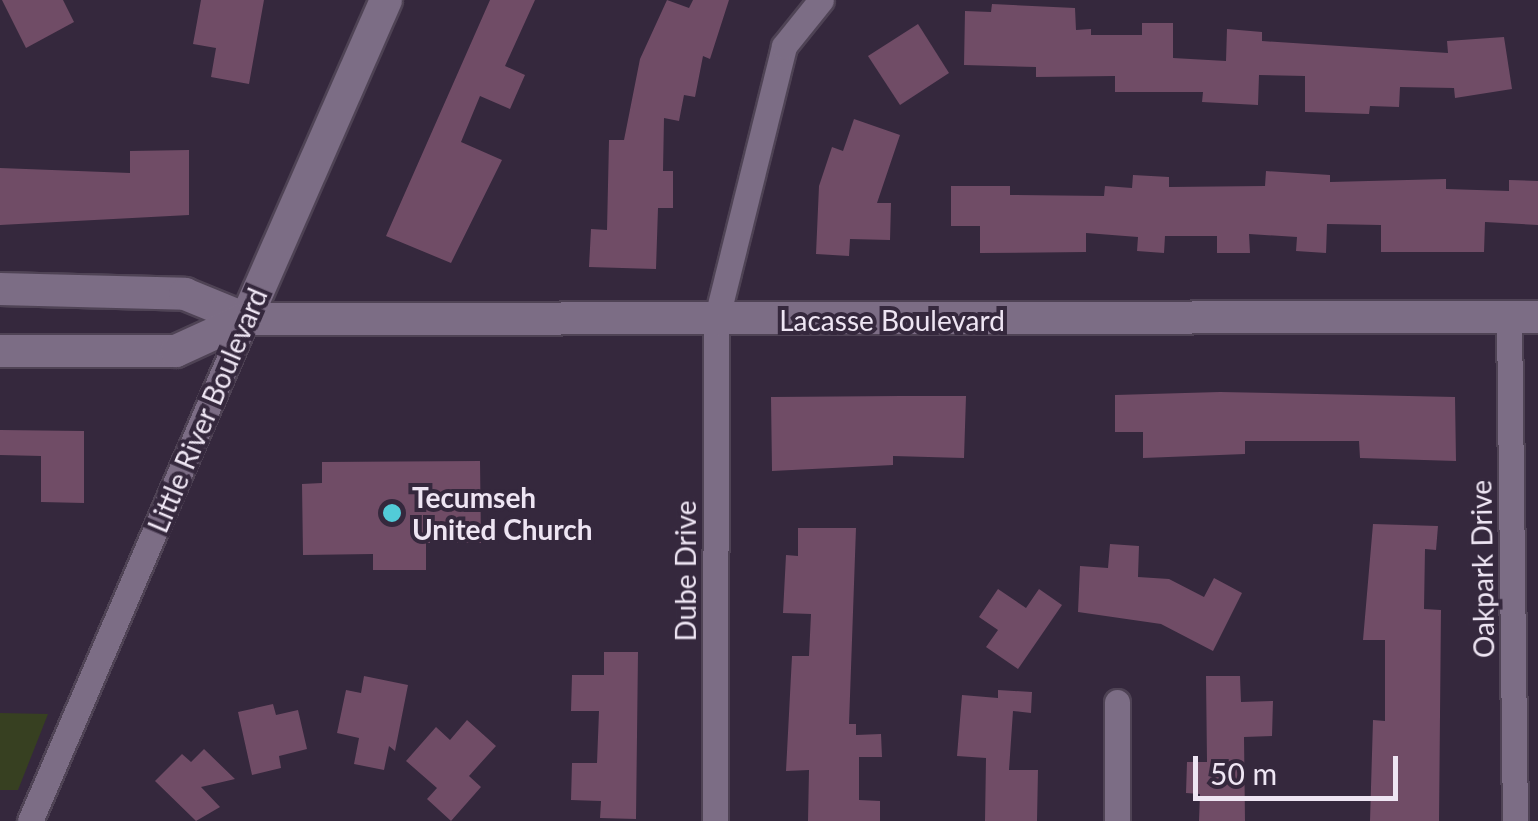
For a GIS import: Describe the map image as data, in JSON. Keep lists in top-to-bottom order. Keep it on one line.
{"streets":{"street":["Lacasse Boulevard","Little River Boulevard","Oakpark Drive","Dube Drive"]},"crossings":[["Lacasse Boulevard","Little River Boulevard"],["Lacasse Boulevard","Oakpark Drive"],["Lacasse Boulevard","Dube Drive"]],"places":["Tecumseh United Church"],"scale_bar":"50 m"}
